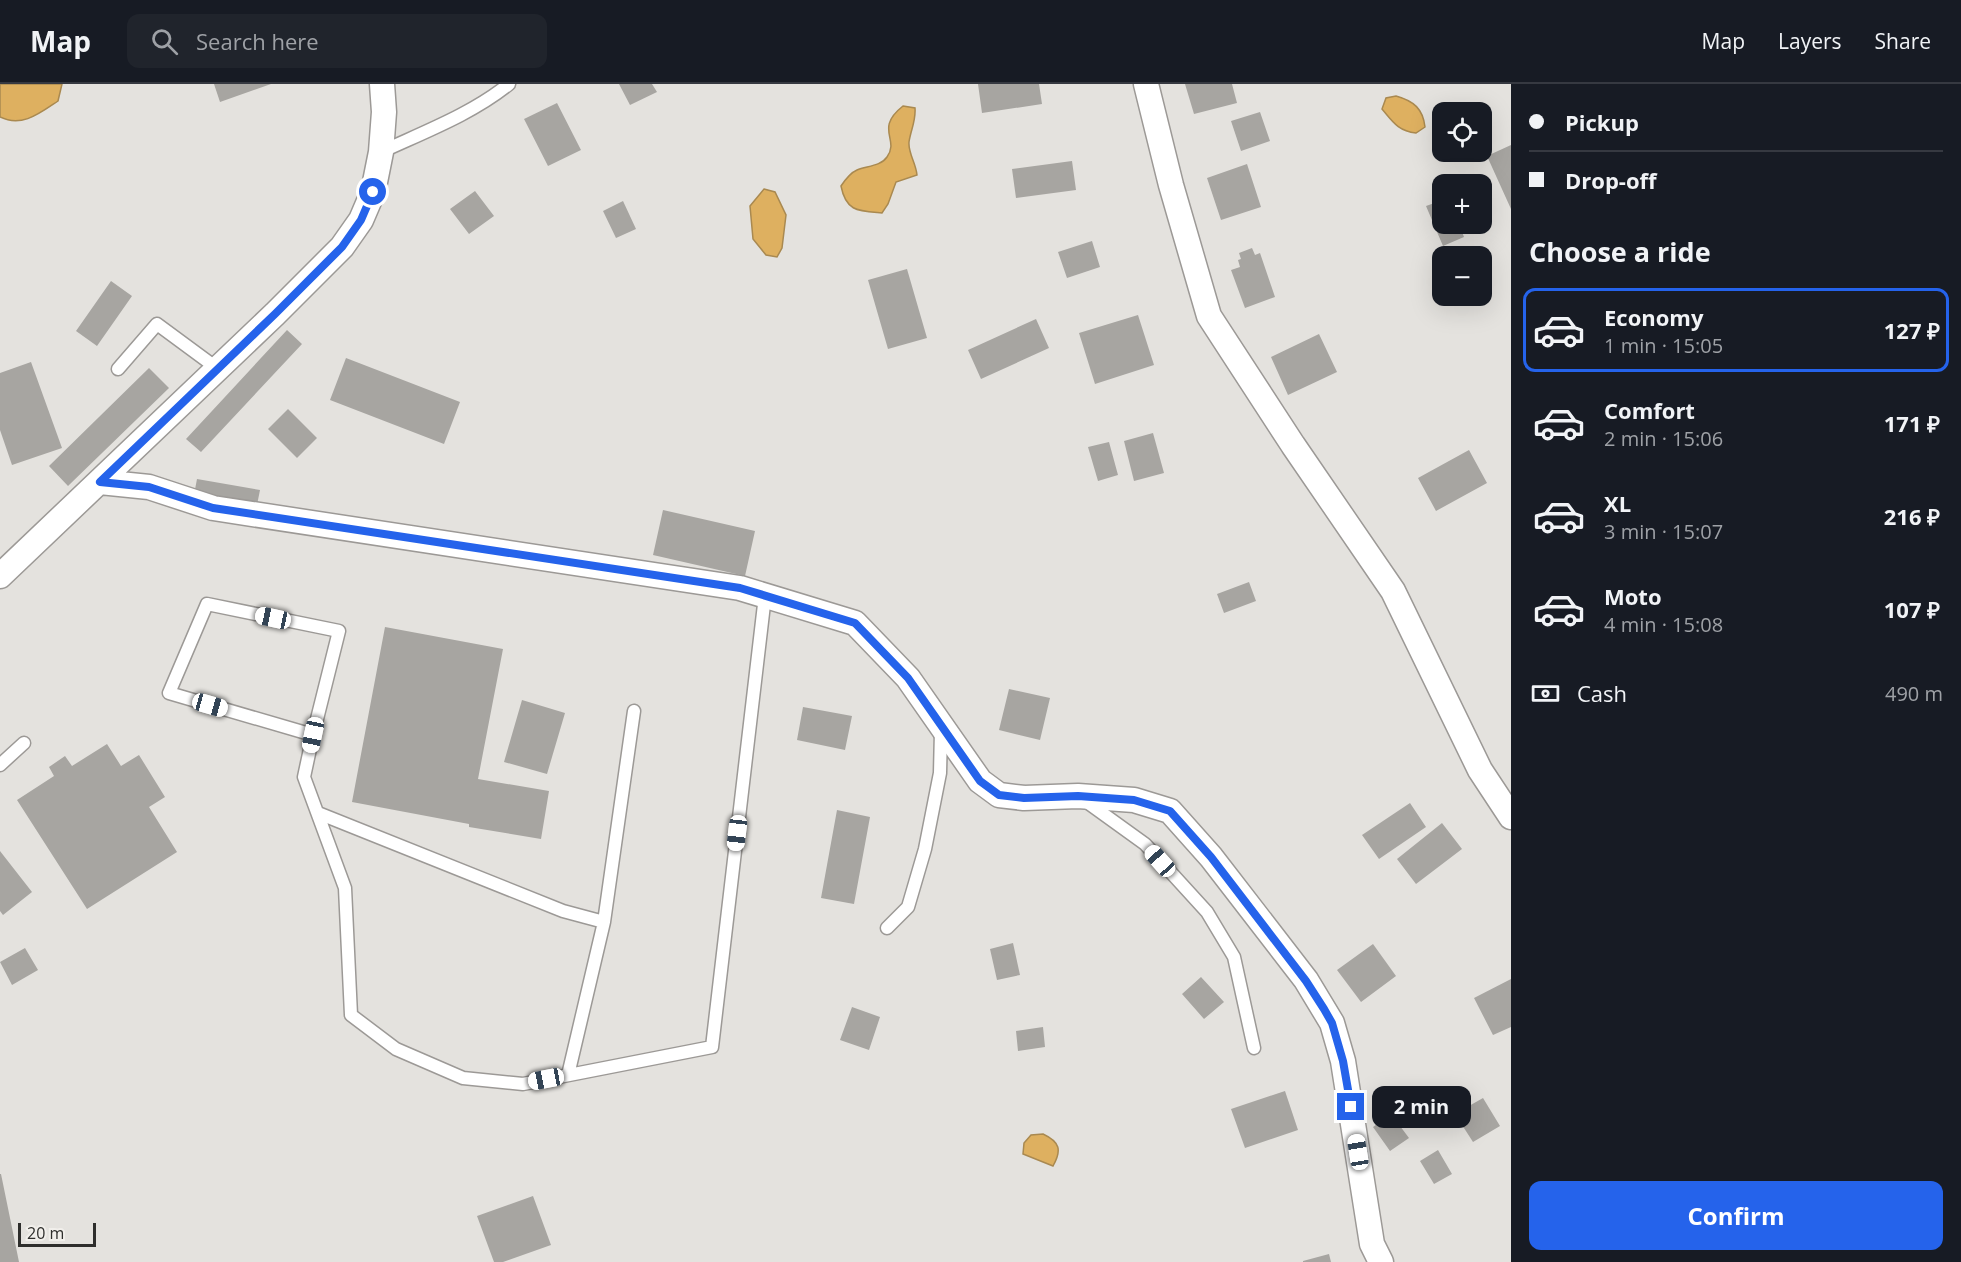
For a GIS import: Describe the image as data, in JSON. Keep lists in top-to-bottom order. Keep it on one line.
{"scale_bar":"20 m","page":{"header":"Map","search":"Search here","nav":["Map","Layers","Share"],"banner":["Pickup","Drop-off"],"map_buttons":["+","−"],"heading":"Choose a ride","list":[{"name":"Economy","note":"1 min · 15:05","value":"127 ₽"},{"name":"Comfort","note":"2 min · 15:06","value":"171 ₽"},{"name":"XL","note":"3 min · 15:07","value":"216 ₽"},{"name":"Moto","note":"4 min · 15:08","value":"107 ₽"}],"pay":["Cash","490 m"],"bubble":"2 min","buttons":"Confirm","scale":"20 m"}}
